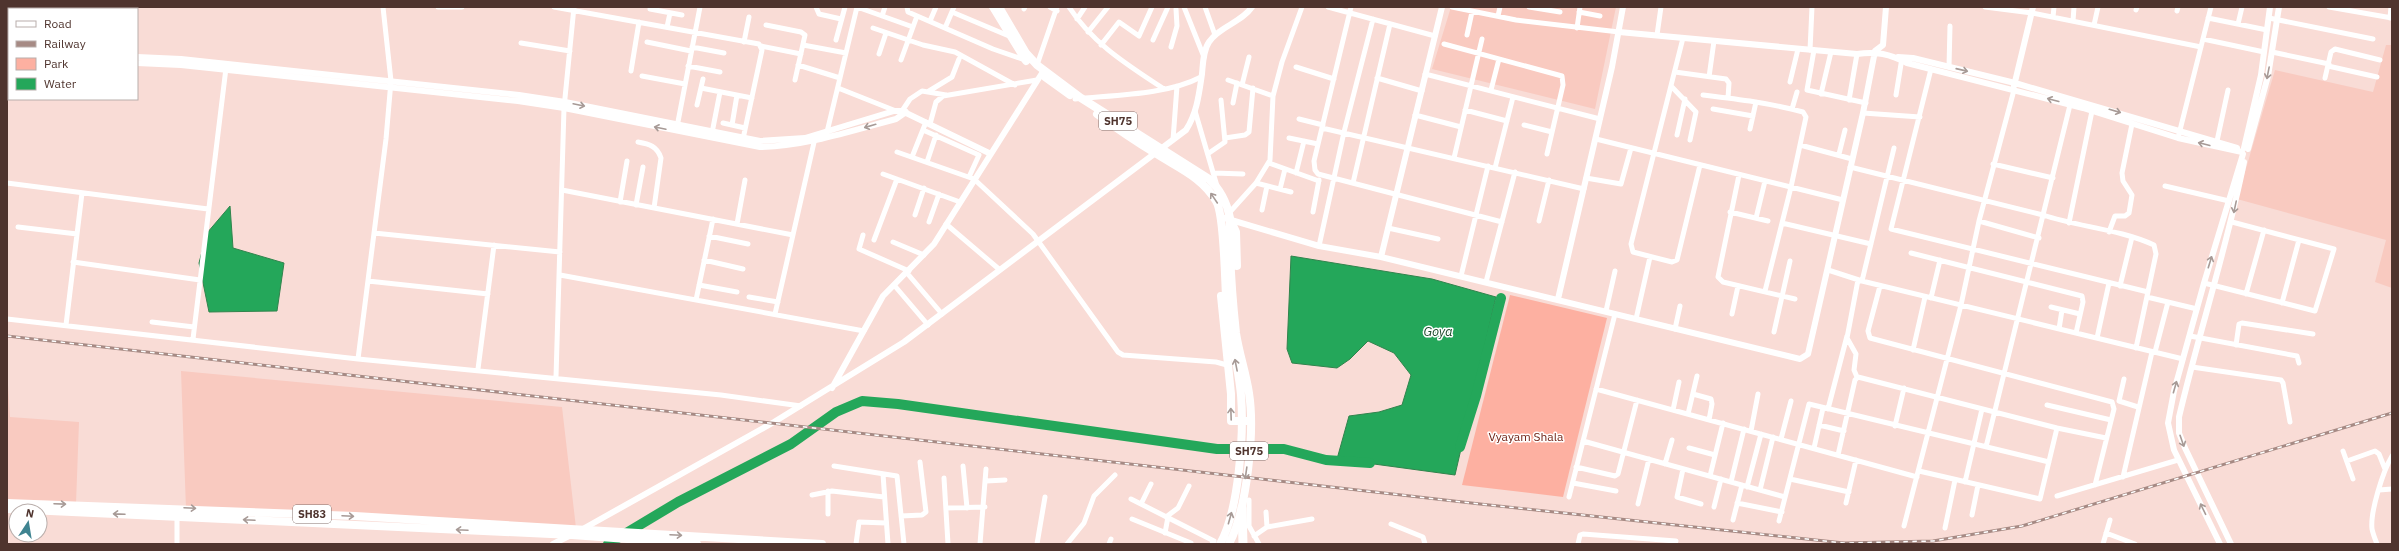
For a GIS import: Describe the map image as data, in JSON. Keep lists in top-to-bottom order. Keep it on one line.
{"streets":{"main road":["SH75","SH83"]},"water":["Goya"],"parks":["Vyayam Shala"],"legend":["Road","Railway","Park","Water"],"north":"top"}
